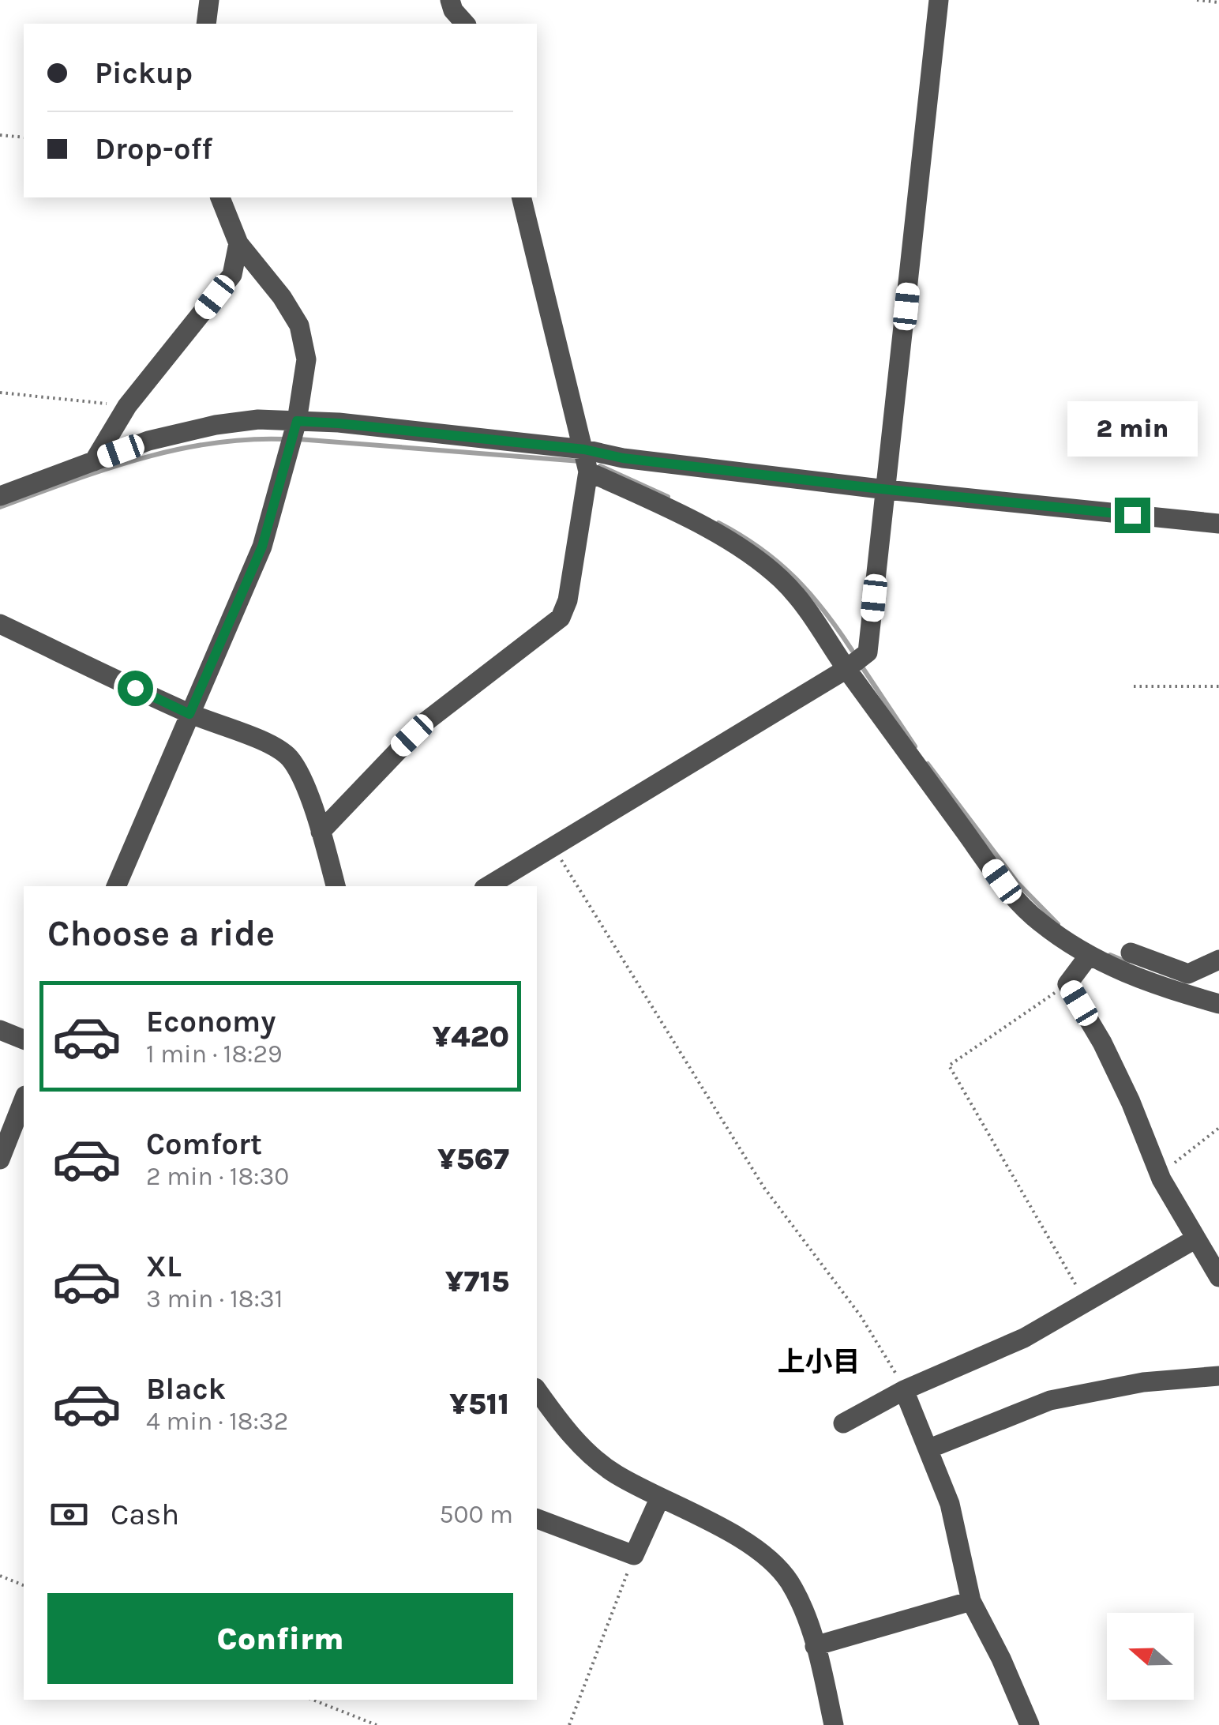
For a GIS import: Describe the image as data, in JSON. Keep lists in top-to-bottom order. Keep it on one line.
{"districts":["上小目"],"north":"left","page":{"banner":["Pickup","Drop-off"],"bubble":"2 min","heading":"Choose a ride","list":[{"name":"Economy","note":"1 min · 18:29","value":"¥420"},{"name":"Comfort","note":"2 min · 18:30","value":"¥567"},{"name":"XL","note":"3 min · 18:31","value":"¥715"},{"name":"Black","note":"4 min · 18:32","value":"¥511"}],"pay":["Cash","500 m"],"buttons":"Confirm"}}
